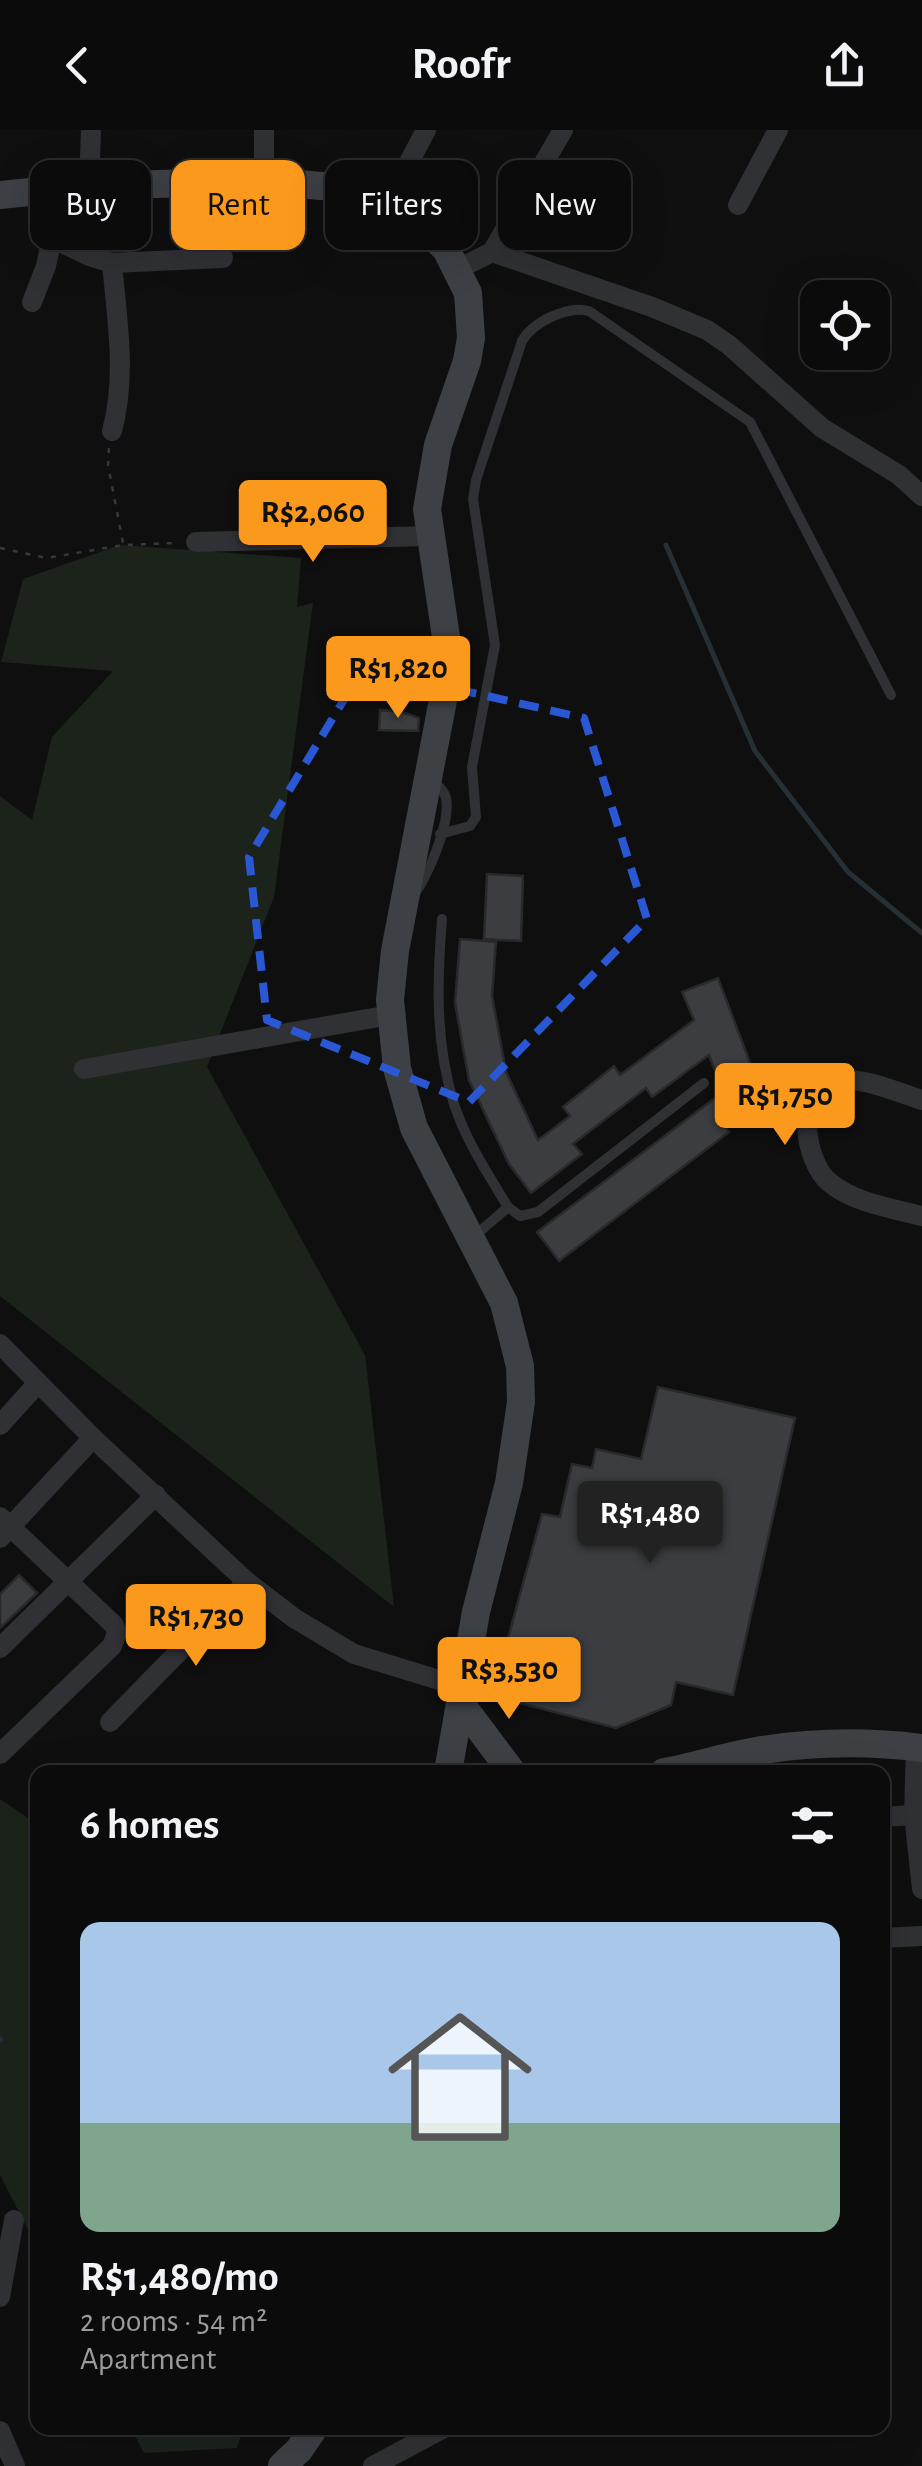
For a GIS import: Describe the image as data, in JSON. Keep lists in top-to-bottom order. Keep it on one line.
{"page":{"header":"Roofr","chip":["Buy","Rent","Filters","New"],"price":["R$2,060","R$1,820","R$1,750","R$1,480","R$1,730","R$3,530"],"heading":"6 homes","list":[{"name":"R$1,480/mo","note":"2 rooms · 54 m² · Apartment"}]}}
